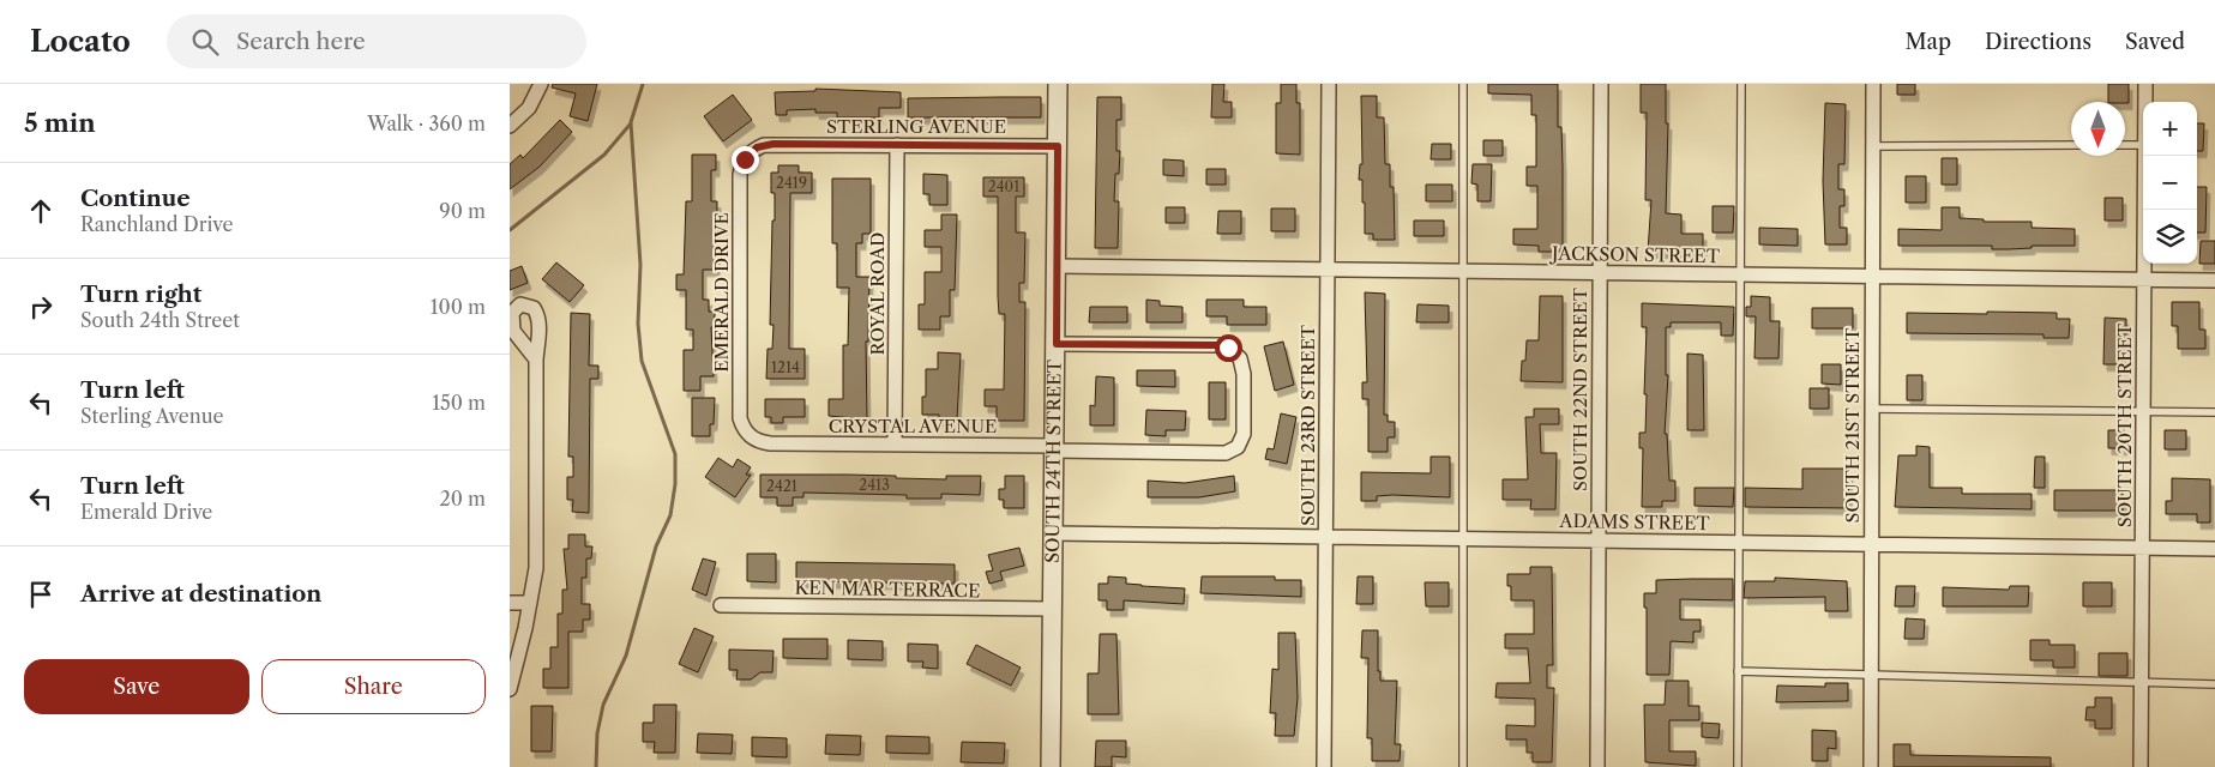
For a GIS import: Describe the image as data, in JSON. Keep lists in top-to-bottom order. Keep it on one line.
{"streets":{"street":["STERLING AVENUE","JACKSON STREET","EMERALD DRIVE","ROYAL ROAD","SOUTH 22ND STREET","SOUTH 23RD STREET","SOUTH 21ST STREET","SOUTH 20TH STREET","CRYSTAL AVENUE","SOUTH 24TH STREET","ADAMS STREET","KEN MAR TERRACE"]},"crossings":[["STERLING AVENUE","EMERALD DRIVE"],["STERLING AVENUE","ROYAL ROAD"],["STERLING AVENUE","SOUTH 24TH STREET"],["JACKSON STREET","SOUTH 22ND STREET"],["JACKSON STREET","SOUTH 23RD STREET"],["JACKSON STREET","SOUTH 21ST STREET"],["JACKSON STREET","SOUTH 20TH STREET"],["JACKSON STREET","SOUTH 24TH STREET"],["EMERALD DRIVE","CRYSTAL AVENUE"],["ROYAL ROAD","CRYSTAL AVENUE"],["SOUTH 22ND STREET","ADAMS STREET"],["SOUTH 23RD STREET","ADAMS STREET"],["SOUTH 21ST STREET","ADAMS STREET"],["SOUTH 20TH STREET","ADAMS STREET"],["CRYSTAL AVENUE","SOUTH 24TH STREET"],["SOUTH 24TH STREET","ADAMS STREET"],["SOUTH 24TH STREET","KEN MAR TERRACE"]],"house_numbers":["2419","2401","1214","2413","2421"],"north":"bottom","page":{"header":"Locato","search":"Search here","nav":["Map","Directions","Saved"],"heading":["5 min","Walk · 360 m"],"map_buttons":["+","−"],"list":[["Continue","Ranchland Drive","90 m"],["Turn right","South 24th Street","100 m"],["Turn left","Sterling Avenue","150 m"],["Turn left","Emerald Drive","20 m"],"Arrive at destination"],"buttons":["Save","Share"]}}
